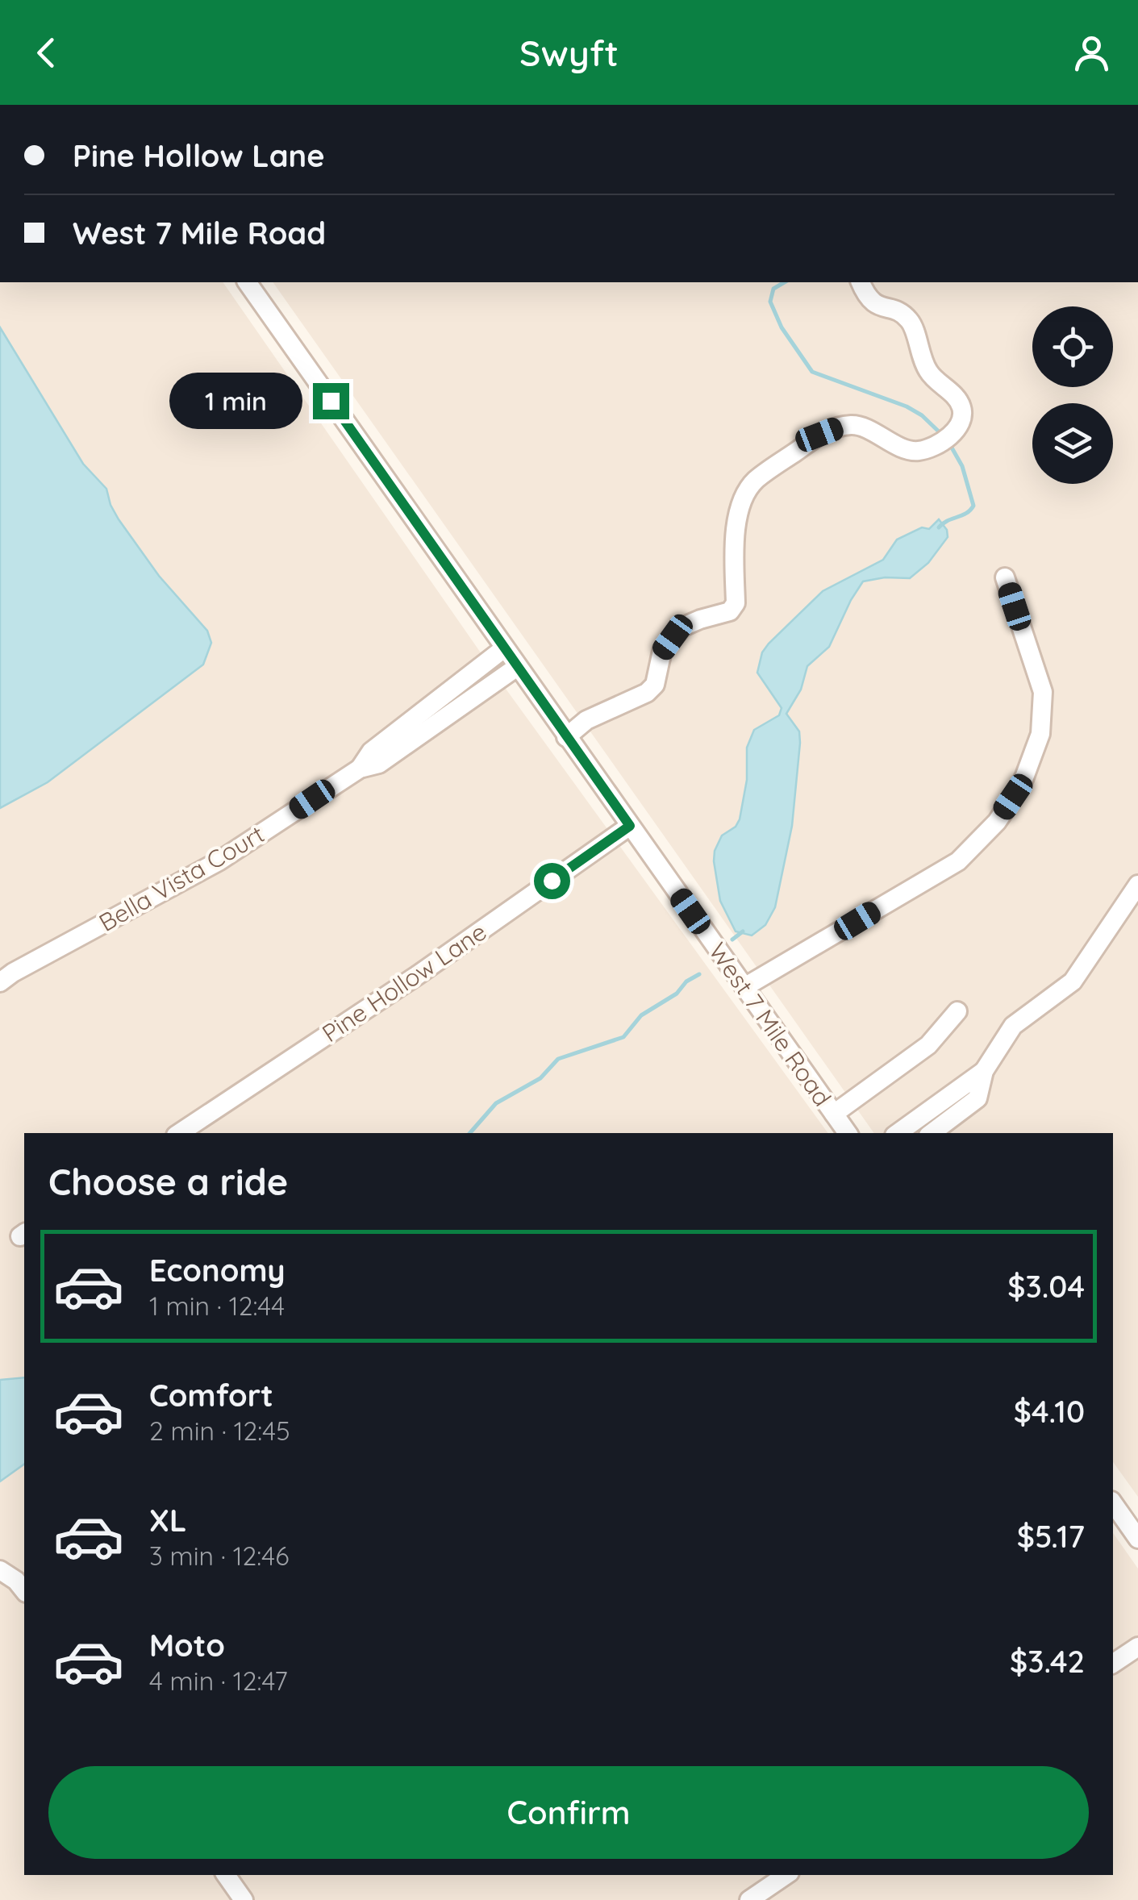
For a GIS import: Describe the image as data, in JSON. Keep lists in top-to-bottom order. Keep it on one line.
{"streets":{"street":["Bella Vista Court","Pine Hollow Lane","West 7 Mile Road"]},"crossings":[["Bella Vista Court","West 7 Mile Road"],["Pine Hollow Lane","West 7 Mile Road"]],"page":{"header":"Swyft","banner":["Pine Hollow Lane","West 7 Mile Road"],"bubble":"1 min","heading":"Choose a ride","list":[{"name":"Economy","note":"1 min · 12:44","value":"$3.04"},{"name":"Comfort","note":"2 min · 12:45","value":"$4.10"},{"name":"XL","note":"3 min · 12:46","value":"$5.17"},{"name":"Moto","note":"4 min · 12:47","value":"$3.42"}],"buttons":"Confirm"}}
